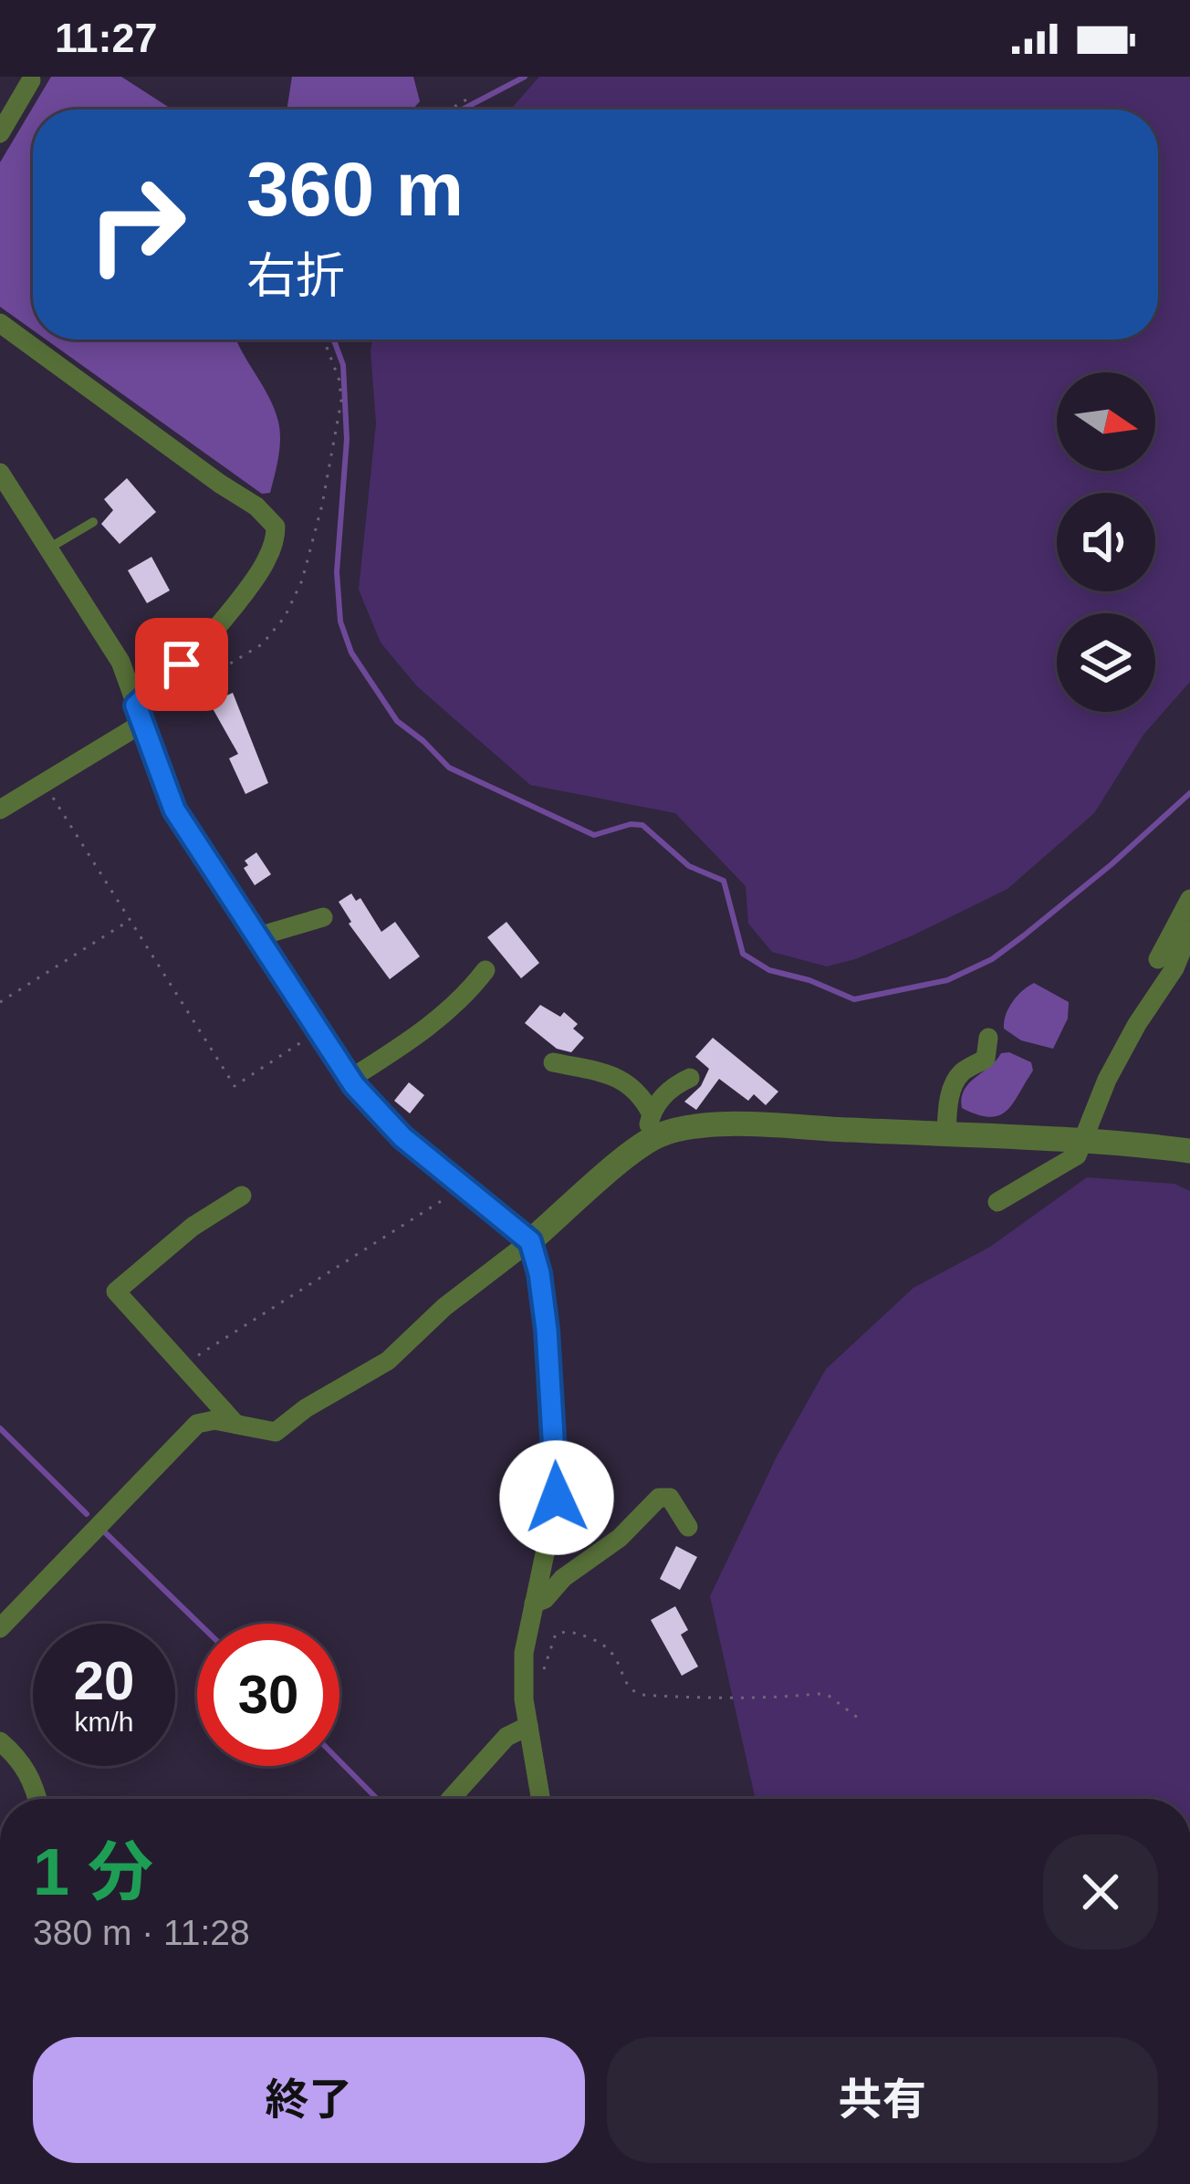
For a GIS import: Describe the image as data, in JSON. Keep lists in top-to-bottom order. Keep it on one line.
{"north":"right","page":{"status":"11:27","turn":["360 m","右折"],"speed":"20 km/h","limit":"30","heading":["1 分","380 m · 11:28"],"buttons":["終了","共有"]}}
